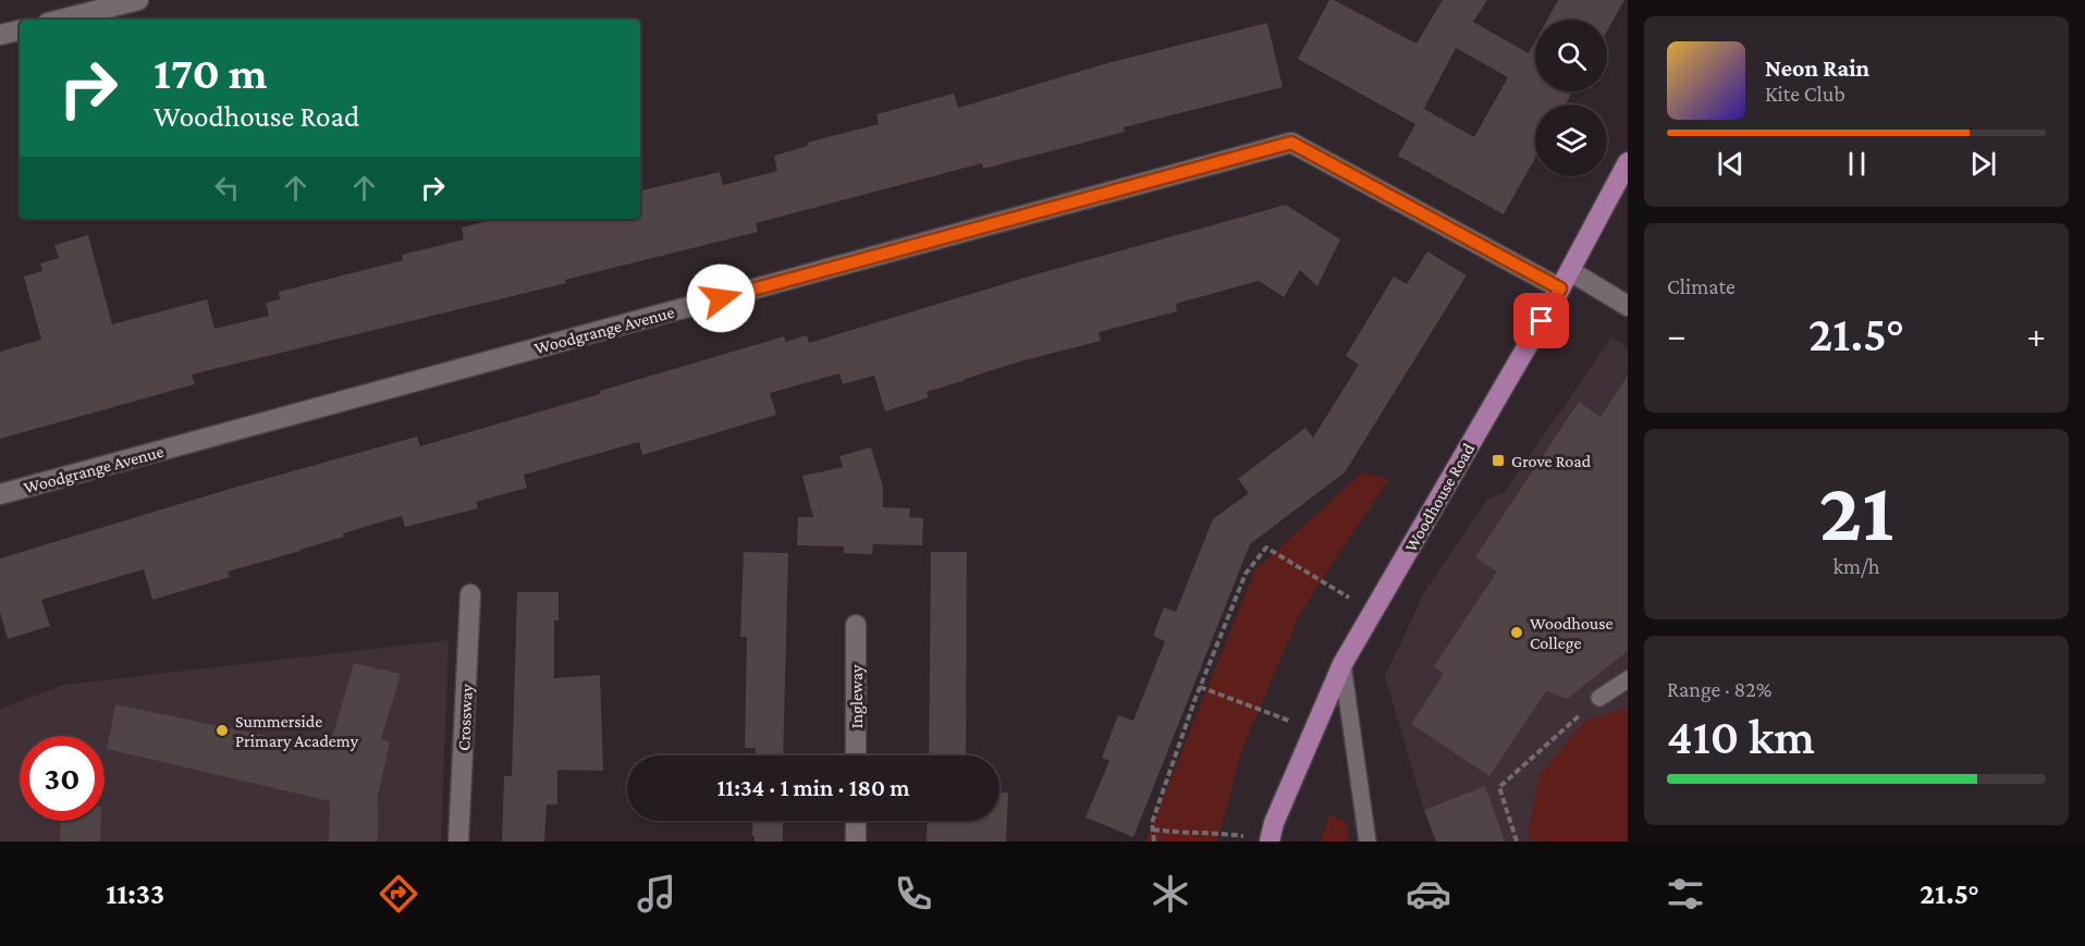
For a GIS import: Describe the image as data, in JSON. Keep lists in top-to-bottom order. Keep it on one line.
{"streets":{"main road":["Woodhouse Road"],"street":["Woodgrange Avenue","Ingleway","Crossway"]},"crossings":[["Woodgrange Avenue","Woodhouse Road"]],"places":{"transit":["Grove Road"],"other":["Woodhouse College","Summerside Primary Academy"]},"page":{"turn":["170 m","Woodhouse Road"],"song":["Neon Rain","Kite Club"],"tile":["Climate",["21","km/h"],["Range · 82%","410 km"]],"heat":["−","21.5°","+"],"limit":"30","trip":"11:34 · 1 min · 180 m","tabs":["11:33","21.5°"]}}
